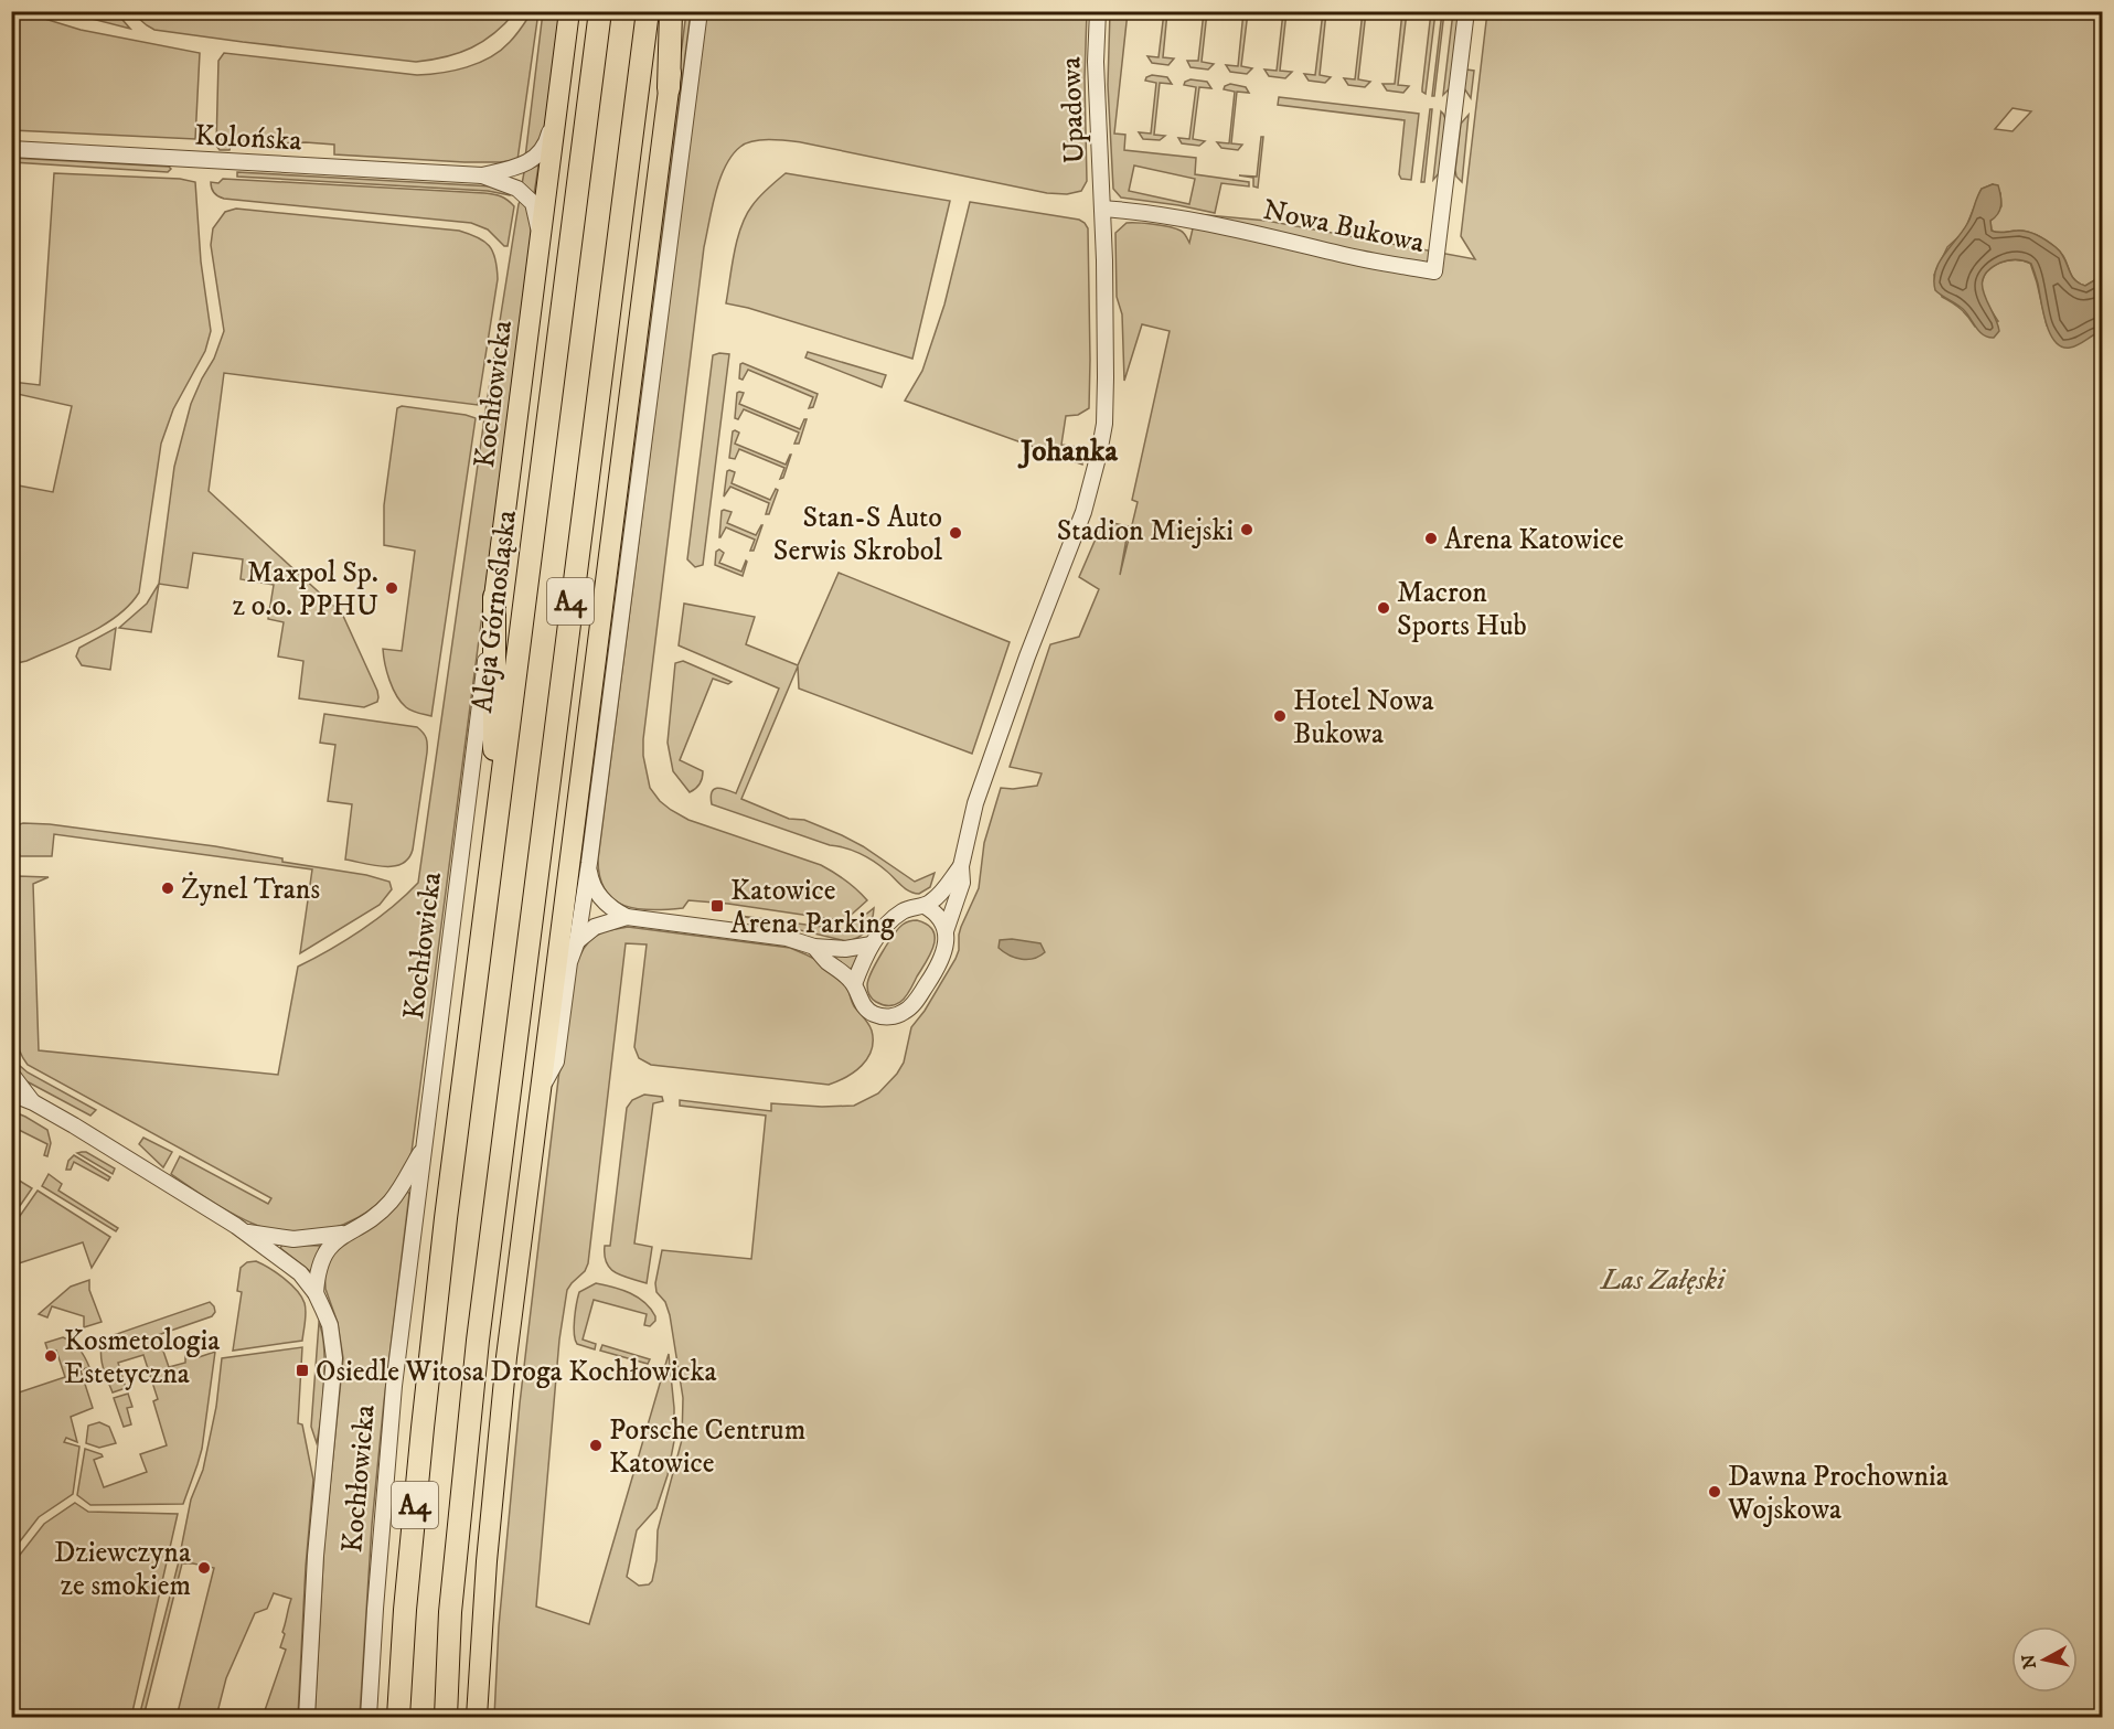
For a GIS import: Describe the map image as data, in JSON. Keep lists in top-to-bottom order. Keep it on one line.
{"streets":{"highway":["A4","Aleja Górnośląska"],"main road":["Kochłowicka"],"street":["Upadowa","Kolońska","Nowa Bukowa"]},"crossings":[["Upadowa","Nowa Bukowa"]],"districts":["Johanka"],"parks":["Las Załęski"],"places":{"other":["Stadion Miejski","Stan-S Auto Serwis Skrobol","Arena Katowice","Maxpol Sp. z o.o. PPHU","Macron Sports Hub","Hotel Nowa Bukowa","Żynel Trans","Kosmetologia Estetyczna","Porsche Centrum Katowice","Dawna Prochownia Wojskowa","Dziewczyna ze smokiem"],"transit":["Katowice Arena Parking","Osiedle Witosa Droga Kochłowicka"]},"north":"left"}
